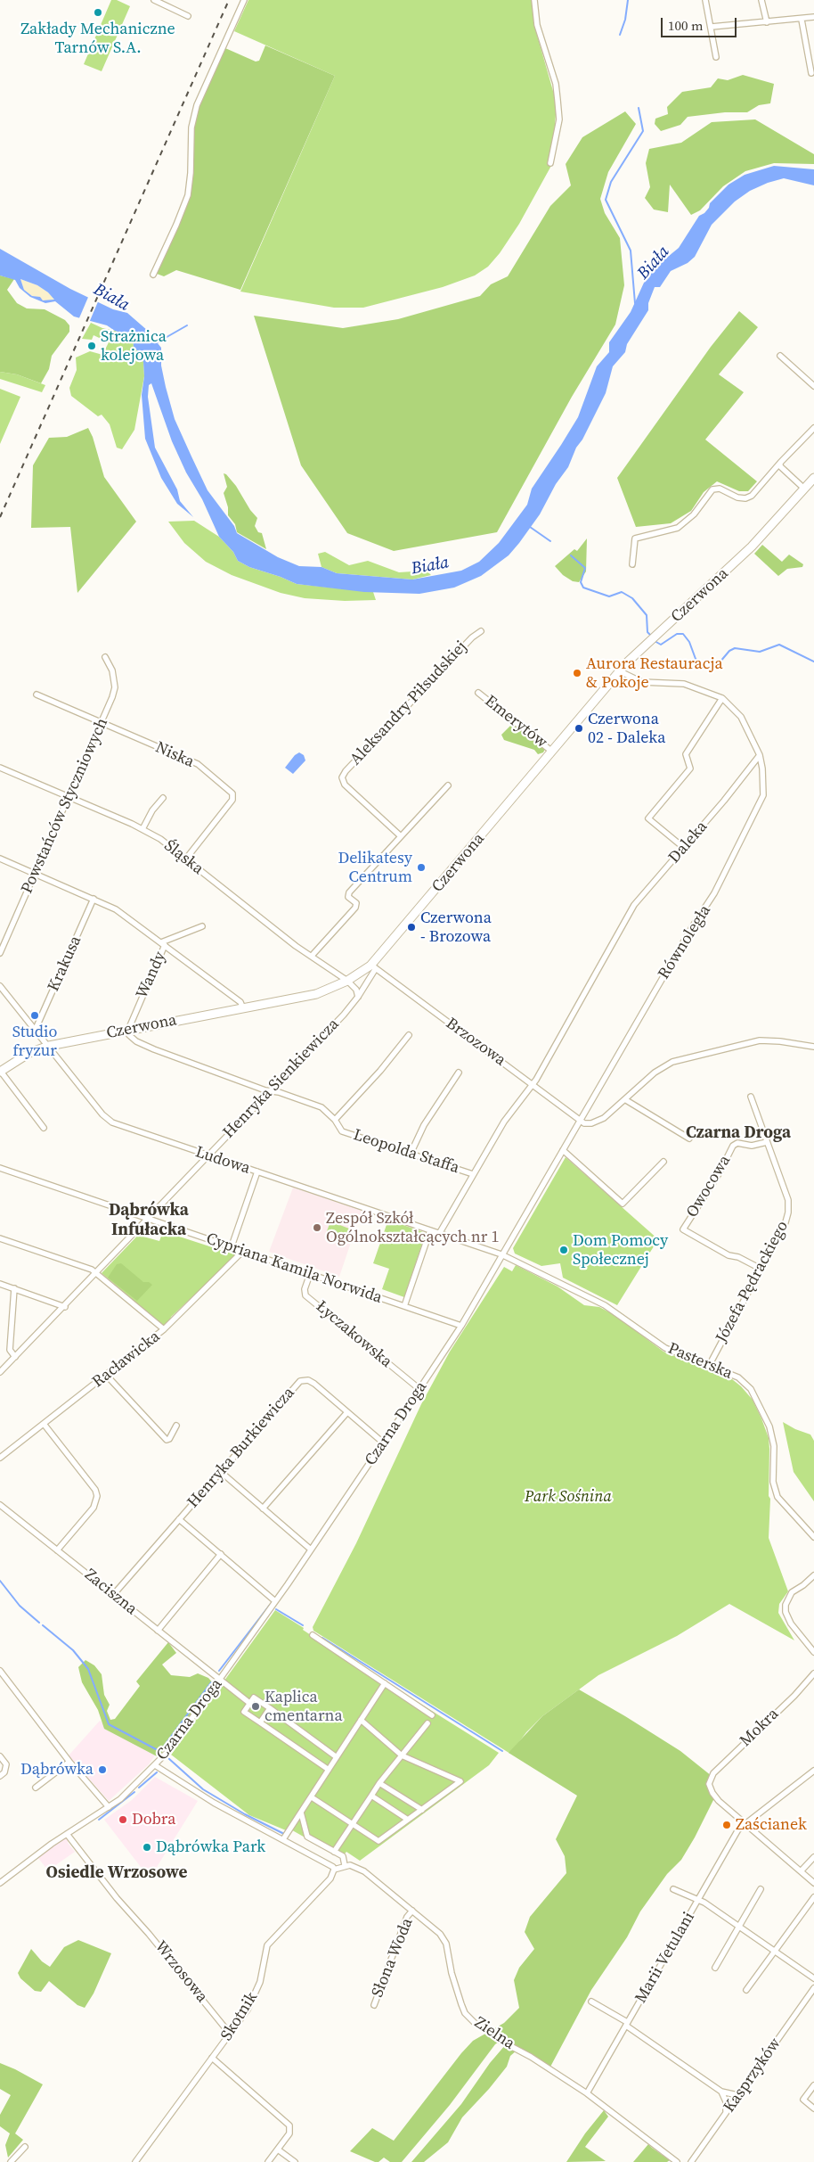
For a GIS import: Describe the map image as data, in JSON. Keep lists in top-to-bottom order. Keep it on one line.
{"streets":{"main road":["Czerwona"],"street":["Aleksandry Piłsudskiej","Emerytów","Niska","Powstańców Styczniowych","Daleka","Śląska","Równoległa","Krakusa","Wandy","Brzozowa","Henryka Sienkiewicza","Leopolda Staffa","Ludowa","Owocowa","Cypriana Kamila Norwida","Józefa Pędrackiego","Łyczakowska","Racławicka","Pasterska","Czarna Droga","Henryka Burkiewicza","Zaciszna","Mokra","Słona Woda","Marii Vetulani","Wrzosowa","Skotnik","Zielna","Kasprzyków"]},"crossings":[["Czerwona","Emerytów"],["Czerwona","Śląska"],["Czerwona","Wandy"],["Czerwona","Brzozowa"],["Czerwona","Henryka Sienkiewicza"],["Czerwona","Leopolda Staffa"],["Czerwona","Ludowa"],["Niska","Powstańców Styczniowych"],["Niska","Śląska"],["Powstańców Styczniowych","Śląska"],["Daleka","Równoległa"],["Daleka","Brzozowa"],["Daleka","Leopolda Staffa"],["Daleka","Ludowa"],["Równoległa","Brzozowa"],["Równoległa","Czarna Droga"],["Krakusa","Ludowa"],["Wandy","Leopolda Staffa"],["Brzozowa","Henryka Sienkiewicza"],["Brzozowa","Czarna Droga"],["Henryka Sienkiewicza","Leopolda Staffa"],["Henryka Sienkiewicza","Ludowa"],["Henryka Sienkiewicza","Cypriana Kamila Norwida"],["Ludowa","Pasterska"],["Ludowa","Czarna Droga"],["Owocowa","Józefa Pędrackiego"],["Cypriana Kamila Norwida","Łyczakowska"],["Cypriana Kamila Norwida","Racławicka"],["Cypriana Kamila Norwida","Czarna Droga"],["Józefa Pędrackiego","Pasterska"],["Łyczakowska","Czarna Droga"],["Pasterska","Czarna Droga"],["Czarna Droga","Henryka Burkiewicza"],["Czarna Droga","Zaciszna"],["Czarna Droga","Wrzosowa"],["Henryka Burkiewicza","Zaciszna"],["Mokra","Marii Vetulani"],["Słona Woda","Zielna"],["Marii Vetulani","Zielna"],["Wrzosowa","Skotnik"]],"districts":["Czarna Droga","Dąbrówka Infułacka","Osiedle Wrzosowe"],"water":["Biała"],"parks":["Park Sośnina"],"places":["Zakłady Mechaniczne Tarnów S.A.","Strażnica kolejowa","Aurora Restauracja & Pokoje","Czerwona 02 - Daleka","Delikatesy Centrum","Czerwona - Brozowa","Studio fryzur","Zespół Szkół Ogólnokształcących nr 1","Dom Pomocy Społecznej","Kaplica cmentarna","Dąbrówka","Dobra","Zaścianek","Dąbrówka Park"],"scale_bar":"100 m"}
